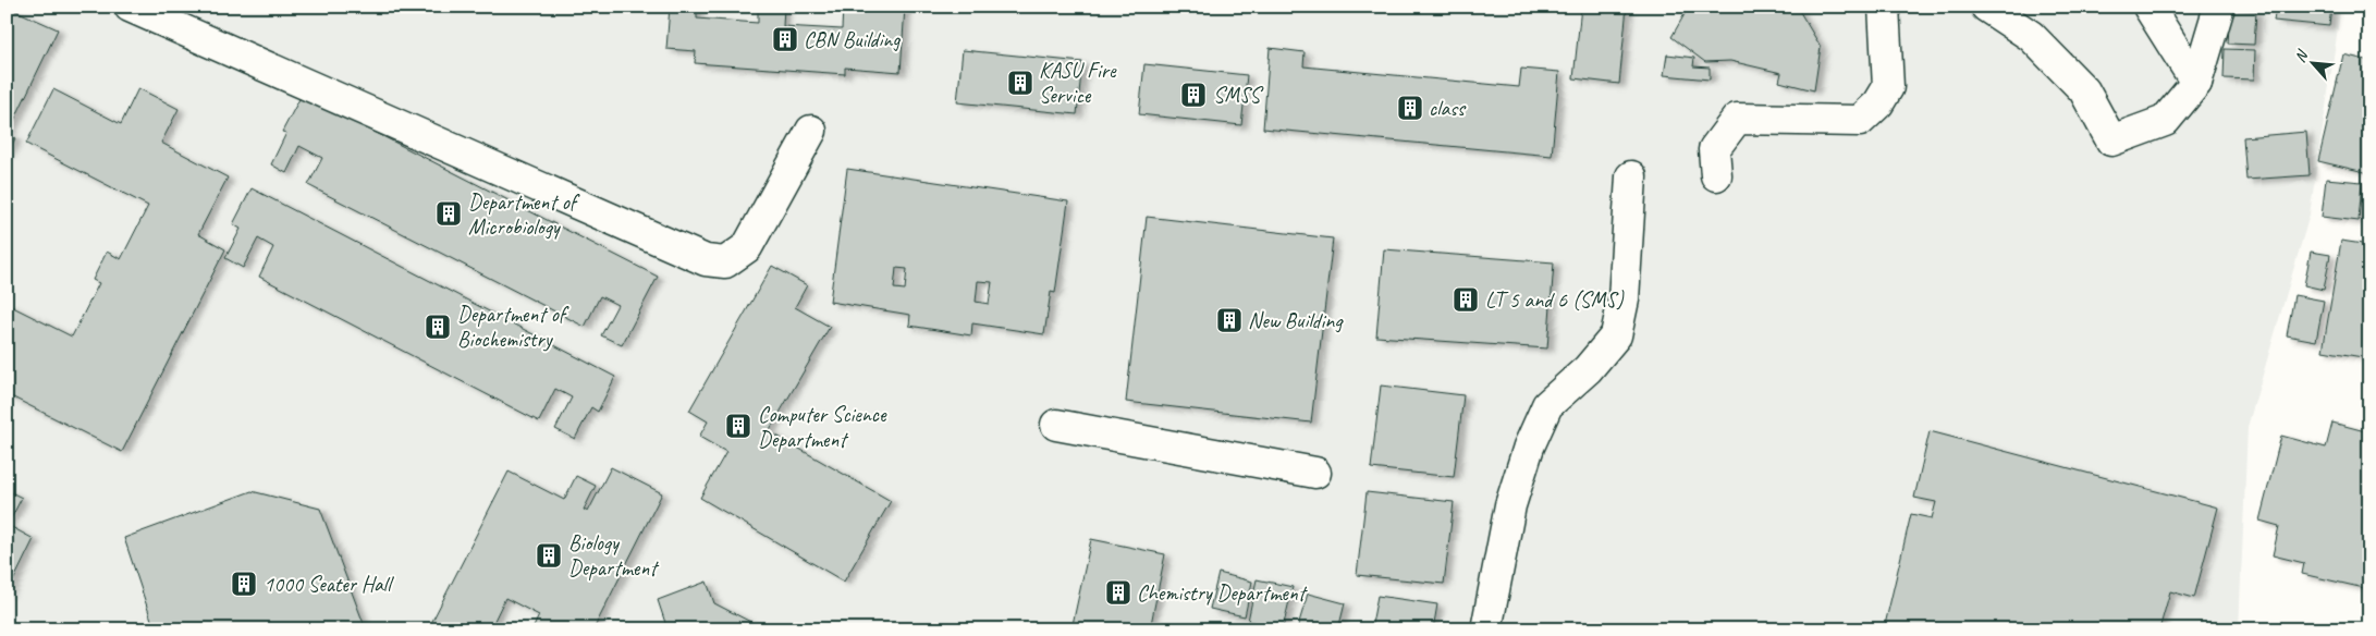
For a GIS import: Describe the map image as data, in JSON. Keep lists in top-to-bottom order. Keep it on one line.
{"places":{"building":["CBN Building","KASU Fire Service","SMSS","class","Department of Microbiology","LT 5 and 6 (SMS)","New Building","Department of Biochemistry","Computer Science Department","Biology Department","1000 Seater Hall","Chemistry Department"]},"north":"top left"}
